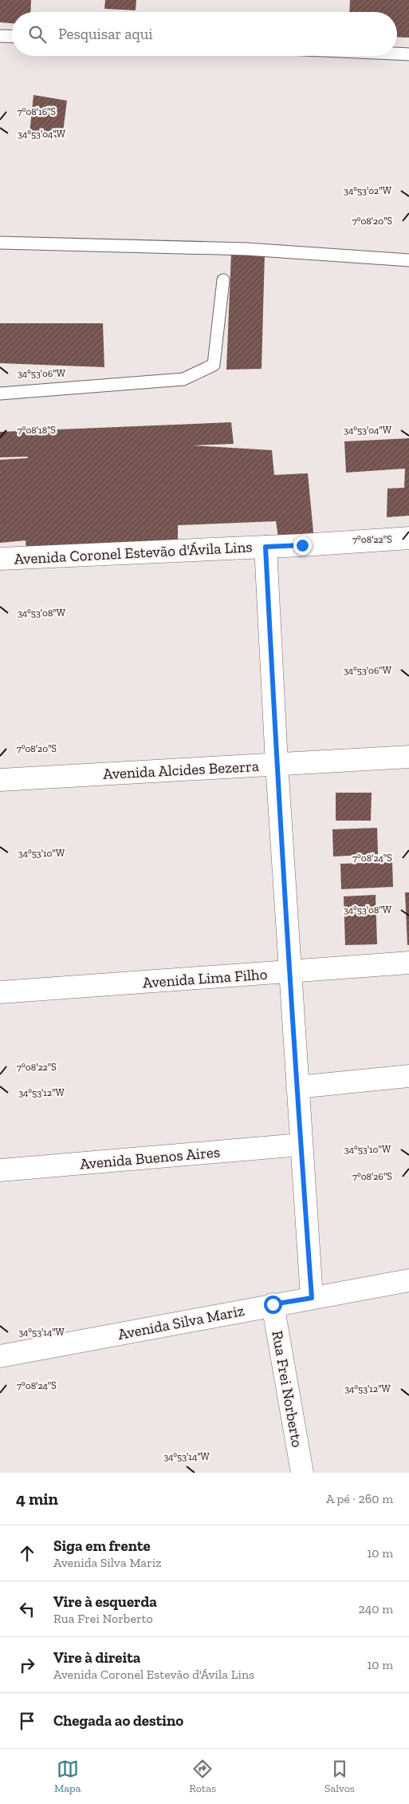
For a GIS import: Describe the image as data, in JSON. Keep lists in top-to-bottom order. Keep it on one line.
{"streets":{"street":["Avenida Coronel Estevão d'Ávila Lins","Avenida Alcides Bezerra","Avenida Lima Filho","Avenida Buenos Aires","Avenida Silva Mariz","Rua Frei Norberto"]},"crossings":[["Avenida Silva Mariz","Rua Frei Norberto"]],"page":{"search":"Pesquisar aqui","heading":["4 min","A pé · 260 m"],"list":[["Siga em frente","Avenida Silva Mariz","10 m"],["Vire à esquerda","Rua Frei Norberto","240 m"],["Vire à direita","Avenida Coronel Estevão d'Ávila Lins","10 m"],"Chegada ao destino"],"nav":["Mapa","Rotas","Salvos"]},"coordinates":["7°08'16\"S","34°53'04\"W","34°53'02\"W","7°08'20\"S","34°53'06\"W","7°08'18\"S","7°08'22\"S","34°53'08\"W","34°53'10\"W","7°08'24\"S","34°53'12\"W","7°08'26\"S","34°53'14\"W"]}
